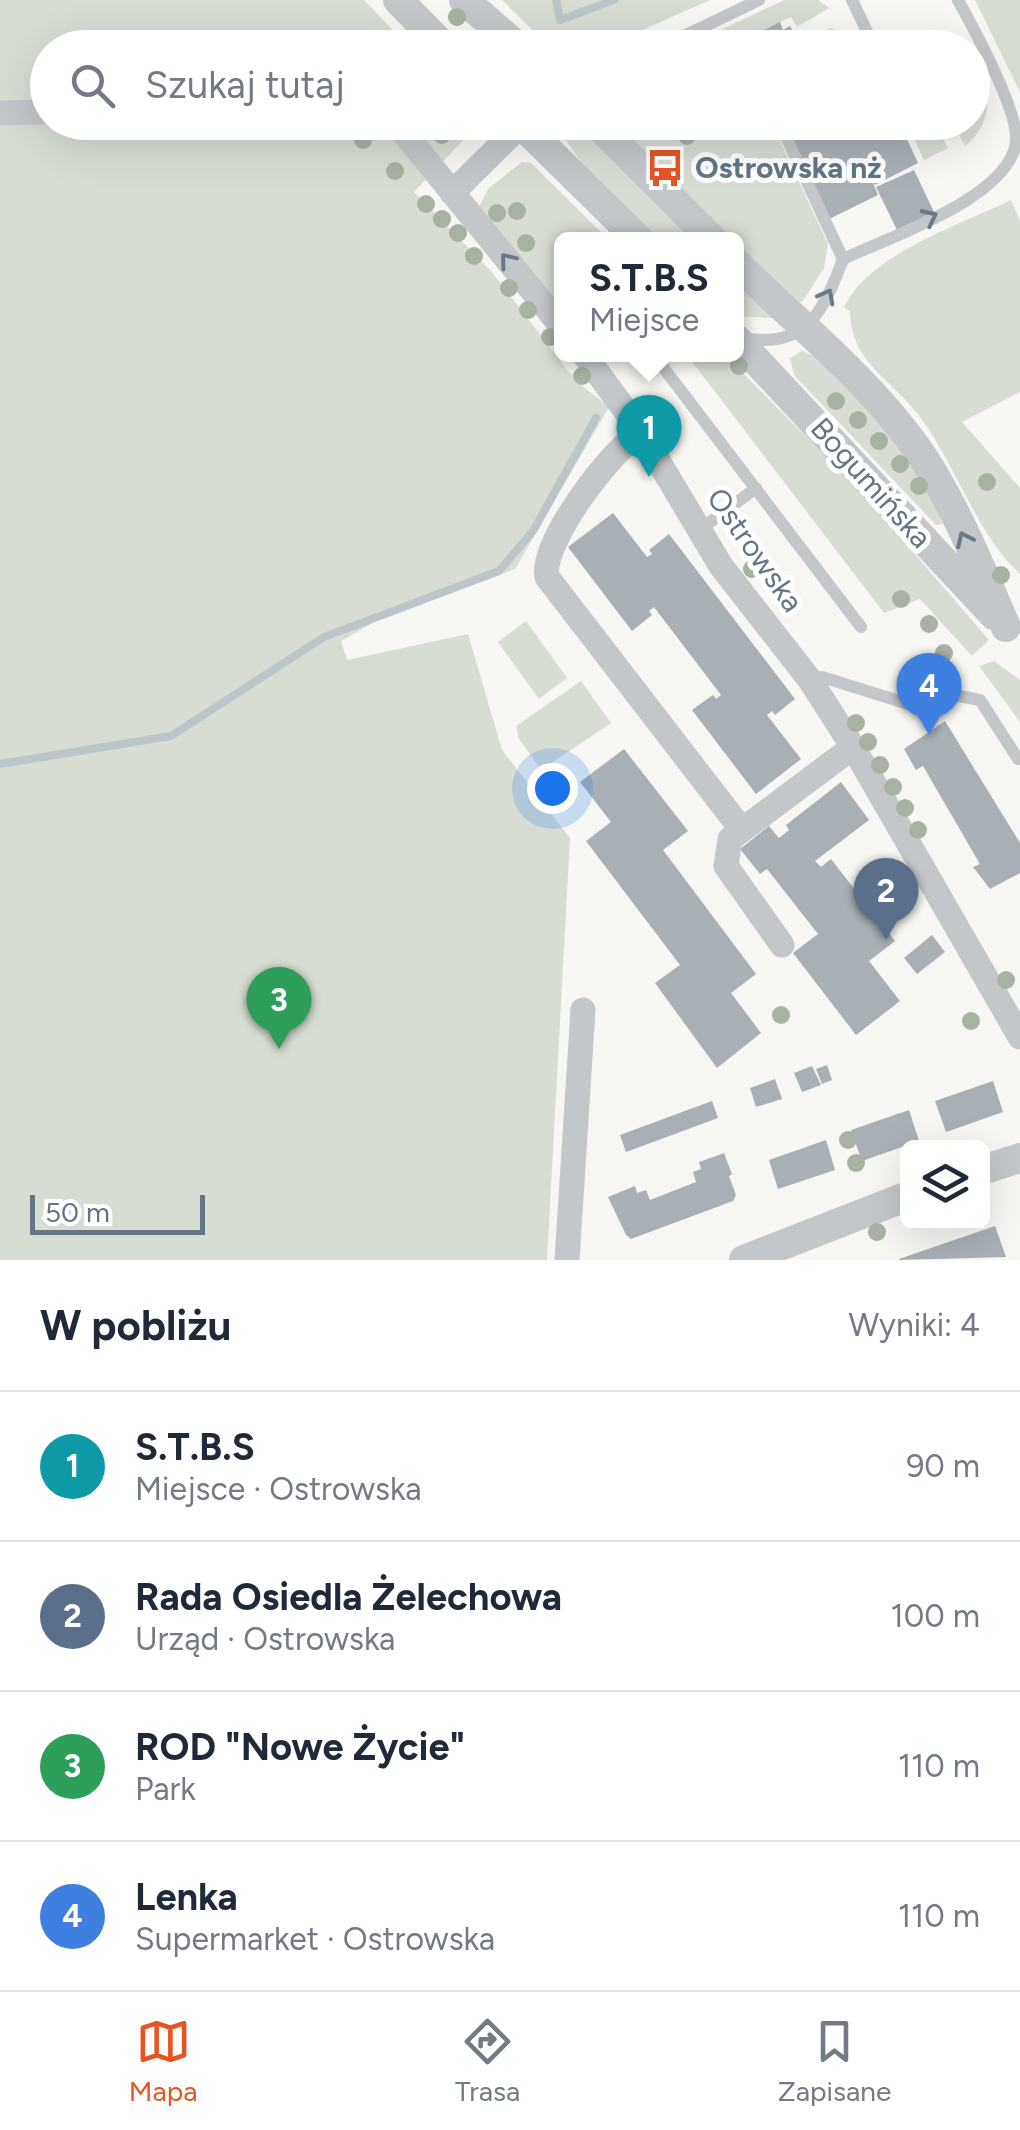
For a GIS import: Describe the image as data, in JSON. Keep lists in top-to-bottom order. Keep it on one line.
{"streets":{"street":["Bogumińska","Ostrowska"]},"places":{"bus stop":["Ostrowska nż"]},"scale_bar":"50 m","page":{"search":"Szukaj tutaj","popup":["S.T.B.S","Miejsce"],"pins":["1","4","2","3"],"scale":"50 m","heading":["W pobliżu","Wyniki: 4"],"list":[{"mark":"1","name":"S.T.B.S","note":"Miejsce · Ostrowska","value":"90 m"},{"mark":"2","name":"Rada Osiedla Żelechowa","note":"Urząd · Ostrowska","value":"100 m"},{"mark":"3","name":"ROD \"Nowe Życie\"","note":"Park","value":"110 m"},{"mark":"4","name":"Lenka","note":"Supermarket · Ostrowska","value":"110 m"}],"nav":["Mapa","Trasa","Zapisane"]}}
